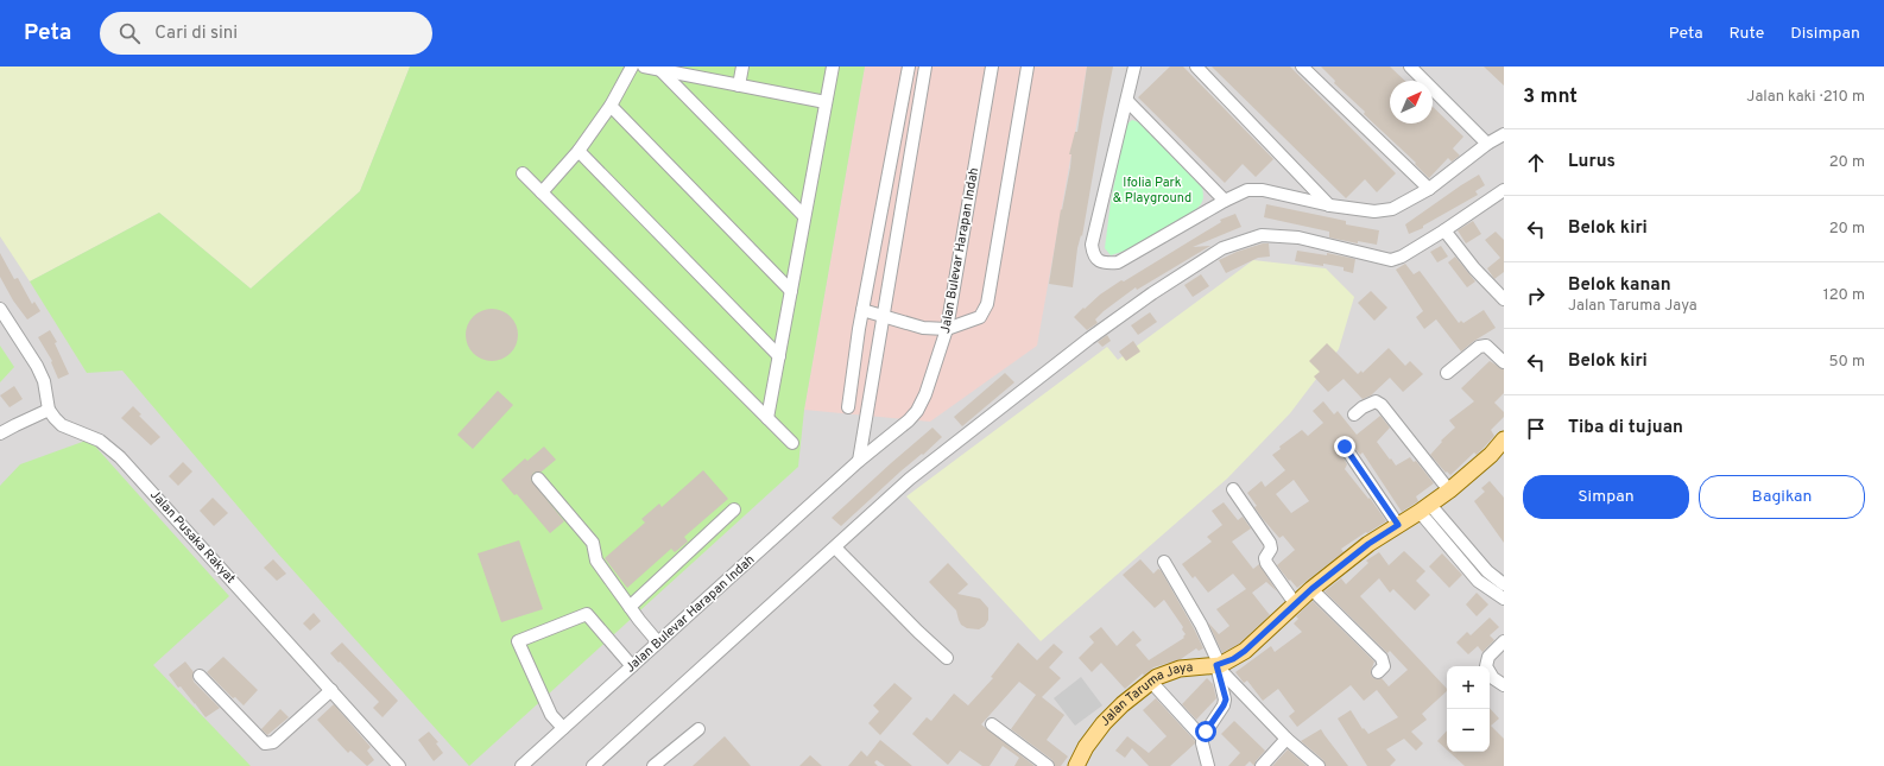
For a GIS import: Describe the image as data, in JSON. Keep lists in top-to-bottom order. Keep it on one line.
{"streets":{"main road":["Jalan Taruma Jaya"],"street":["Jalan Bulevar Harapan Indah","Jalan Pusaka Rakyat"]},"parks":["Ifolia Park & Playground"],"north":"top right","page":{"header":"Peta","search":"Cari di sini","nav":["Peta","Rute","Disimpan"],"heading":["3 mnt","Jalan kaki · 210 m"],"list":[["Lurus","20 m"],["Belok kiri","20 m"],["Belok kanan","Jalan Taruma Jaya","120 m"],["Belok kiri","50 m"],"Tiba di tujuan"],"buttons":["Simpan","Bagikan"],"map_buttons":["+","−"]}}
